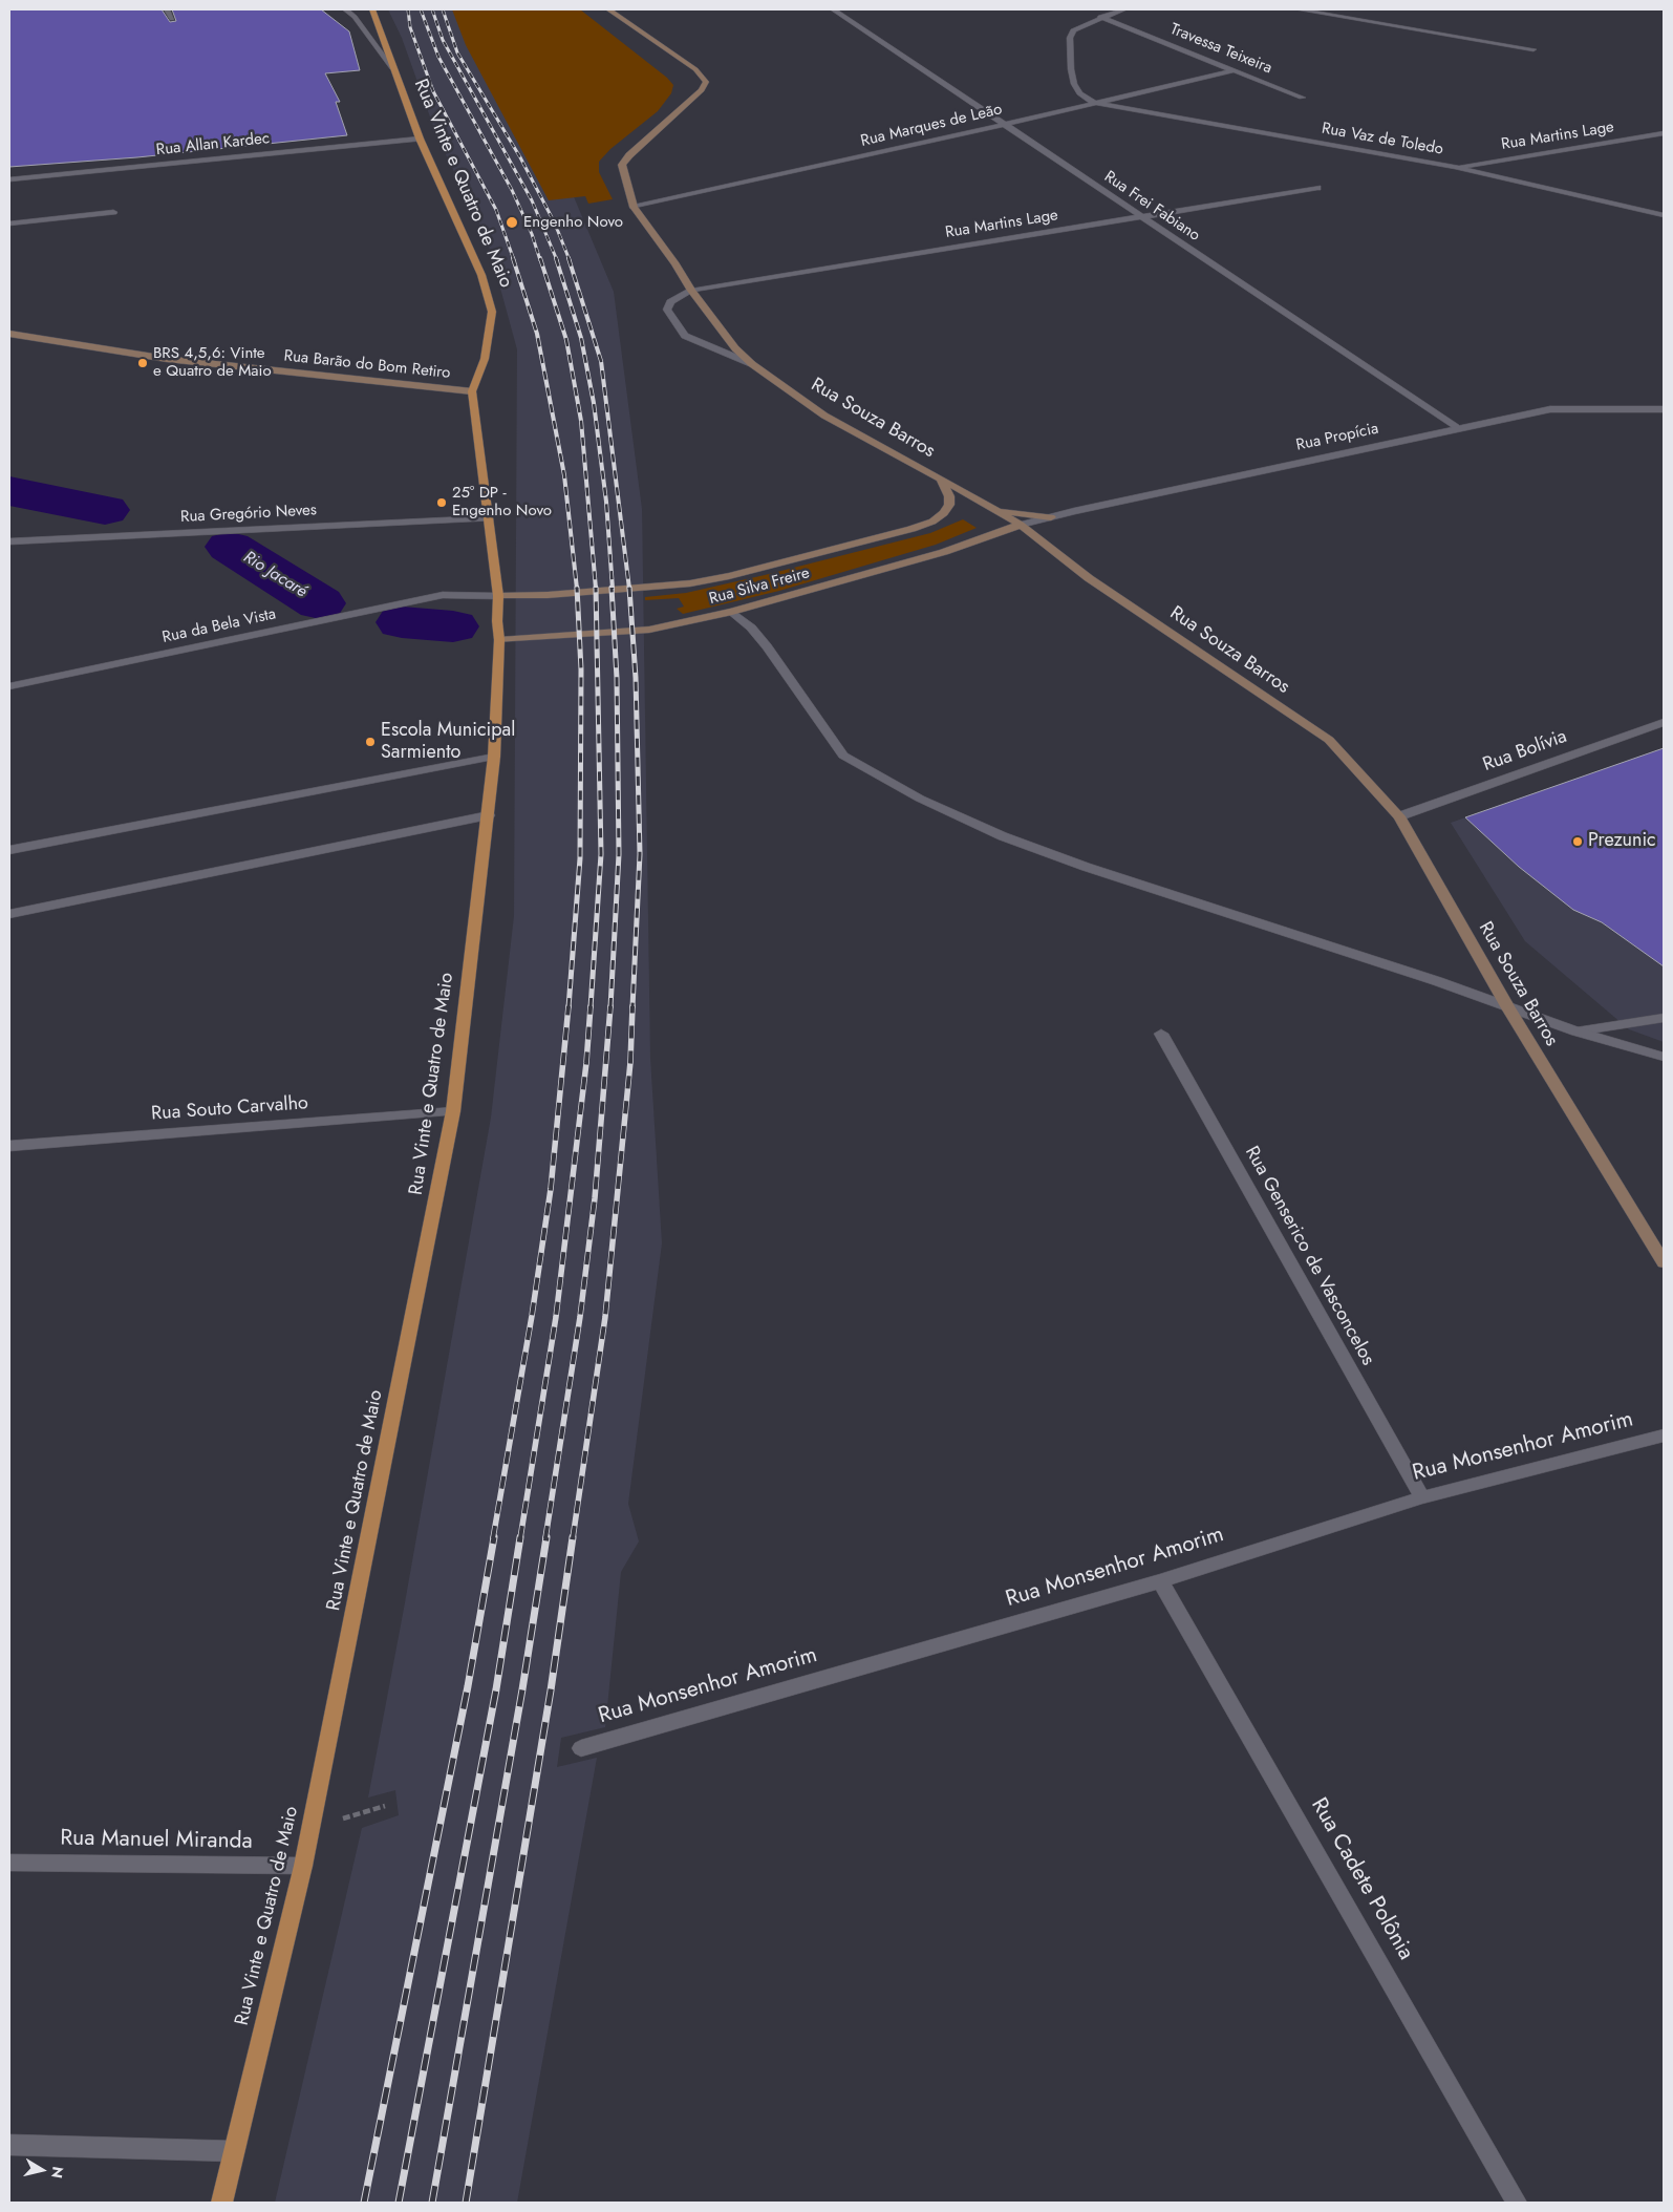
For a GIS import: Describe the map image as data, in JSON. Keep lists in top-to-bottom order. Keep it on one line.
{"streets":{"main road":["Rua Vinte e Quatro de Maio","Rua Barão do Bom Retiro","Rua Souza Barros","Rua Silva Freire"],"street":["Travessa Teixeira","Rua Marques de Leão","Rua Martins Lage","Rua Vaz de Toledo","Rua Allan Kardec","Rua Frei Fabiano","Rua Propícia","Rua Gregório Neves","Rua da Bela Vista","Rua Bolívia","Rua Souto Carvalho","Rua Genserico de Vasconcelos","Rua Monsenhor Amorim","Rua Manuel Miranda","Rua Cadete Polônia"]},"crossings":[["Travessa Teixeira","Rua Marques de Leão"],["Rua Marques de Leão","Rua Vaz de Toledo"],["Rua Marques de Leão","Rua Frei Fabiano"],["Rua Marques de Leão","Rua Souza Barros"],["Rua Martins Lage","Rua Vaz de Toledo"],["Rua Martins Lage","Rua Frei Fabiano"],["Rua Martins Lage","Rua Souza Barros"],["Rua Allan Kardec","Rua Vinte e Quatro de Maio"],["Rua Vinte e Quatro de Maio","Rua Barão do Bom Retiro"],["Rua Vinte e Quatro de Maio","Rua Gregório Neves"],["Rua Vinte e Quatro de Maio","Rua Silva Freire"],["Rua Vinte e Quatro de Maio","Rua da Bela Vista"],["Rua Vinte e Quatro de Maio","Rua Souto Carvalho"],["Rua Vinte e Quatro de Maio","Rua Manuel Miranda"],["Rua Frei Fabiano","Rua Propícia"],["Rua Souza Barros","Rua Propícia"],["Rua Souza Barros","Rua Silva Freire"],["Rua Souza Barros","Rua Bolívia"],["Rua Propícia","Rua Silva Freire"],["Rua Silva Freire","Rua da Bela Vista"],["Rua Genserico de Vasconcelos","Rua Monsenhor Amorim"],["Rua Monsenhor Amorim","Rua Cadete Polônia"]],"water":["Rio Jacaré"],"places":["Engenho Novo","BRS 4,5,6: Vinte e Quatro de Maio","25º DP - Engenho Novo","Escola Municipal Sarmiento","Prezunic"],"north":"right"}
